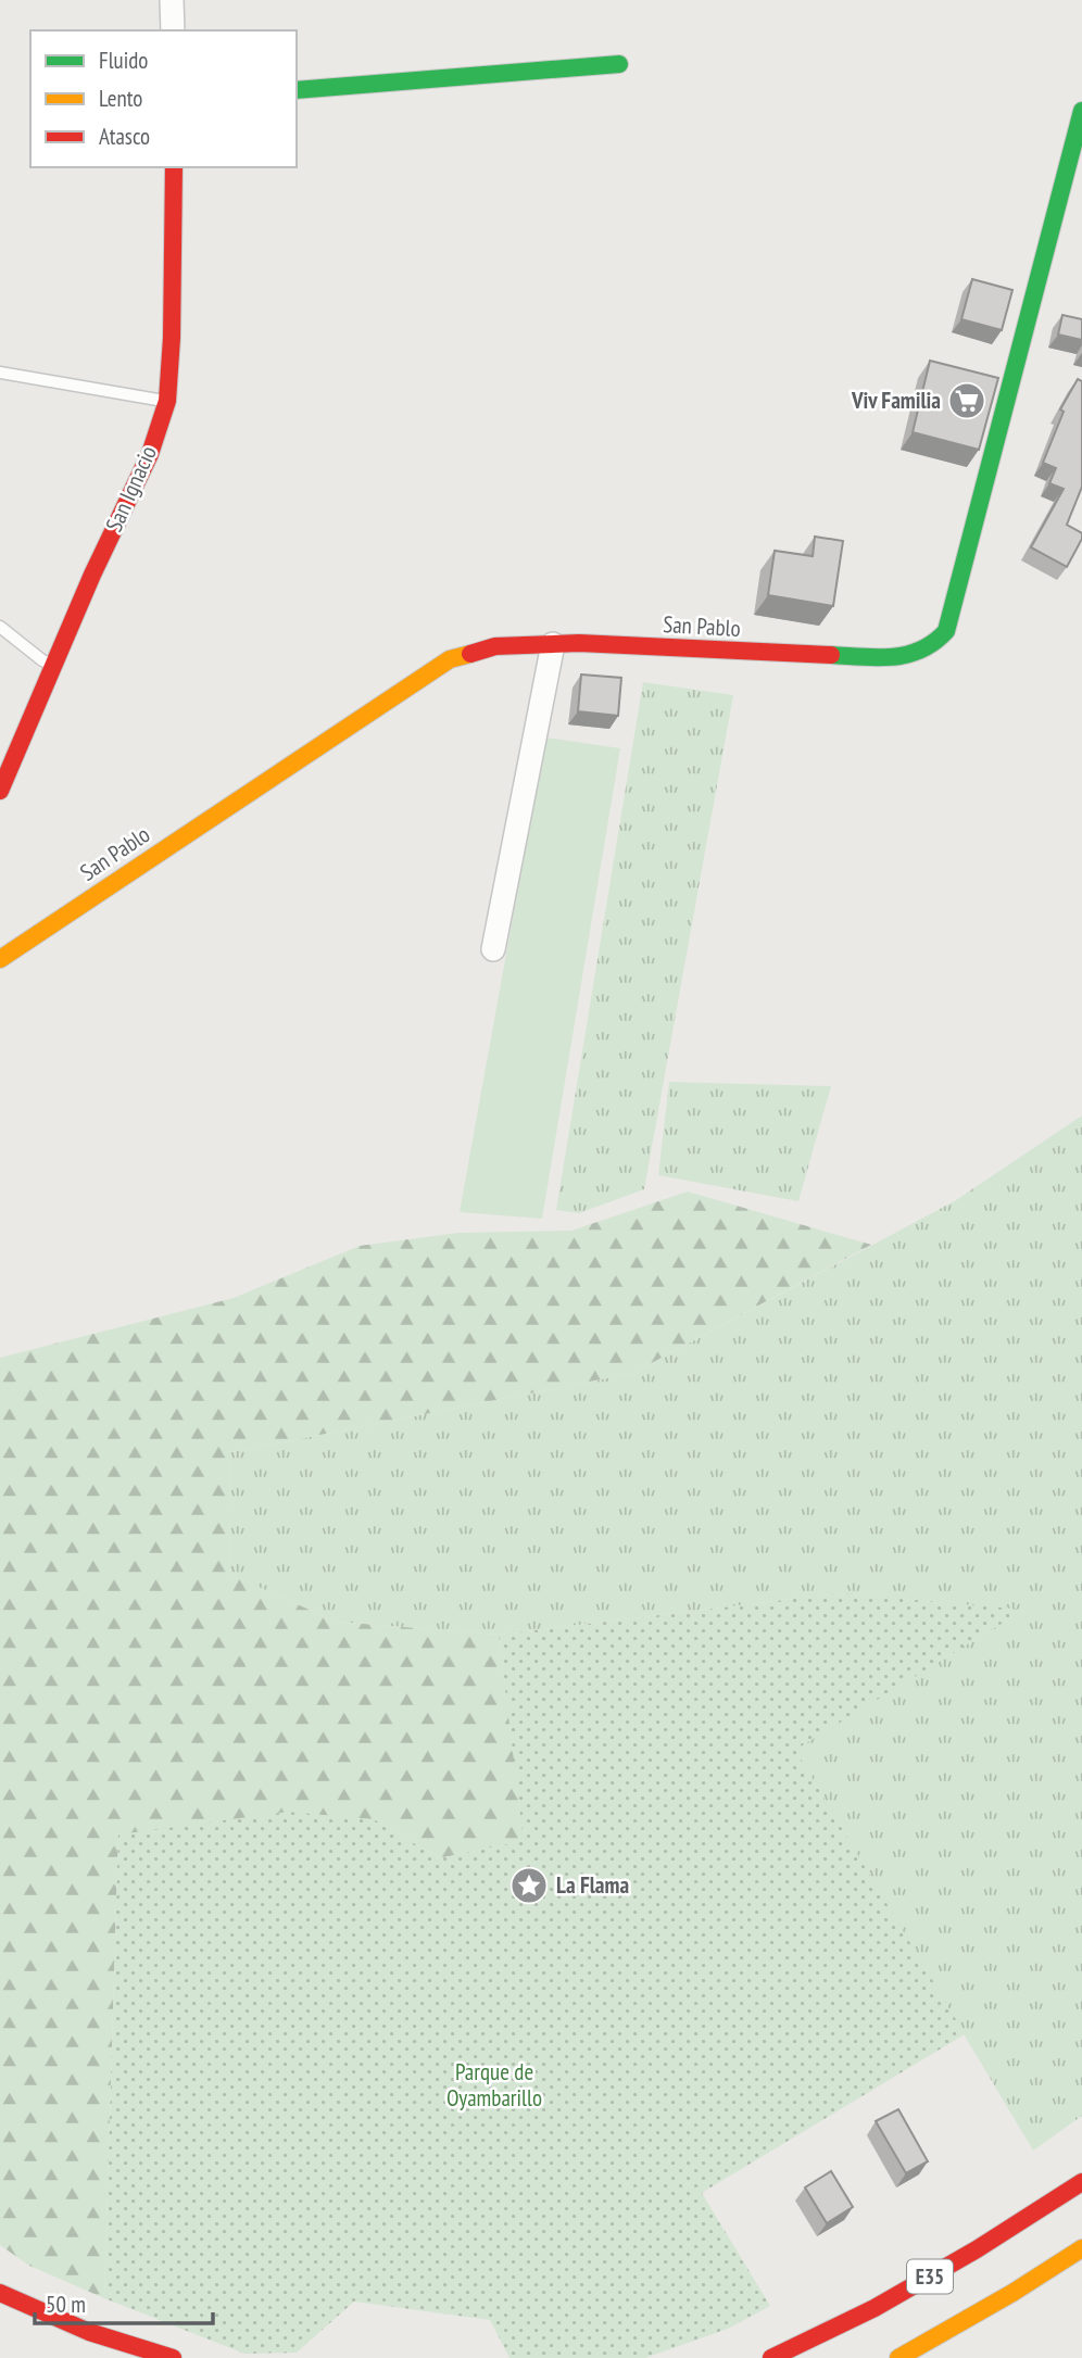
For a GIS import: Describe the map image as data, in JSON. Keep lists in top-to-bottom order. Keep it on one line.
{"streets":{"main road":["San Ignacio","San Pablo","E35"]},"parks":["Parque de Oyambarillo"],"places":{"supermarket":["Viv Familia"],"place":["La Flama"]},"legend":["Fluido","Lento","Atasco"],"scale_bar":"50 m"}
